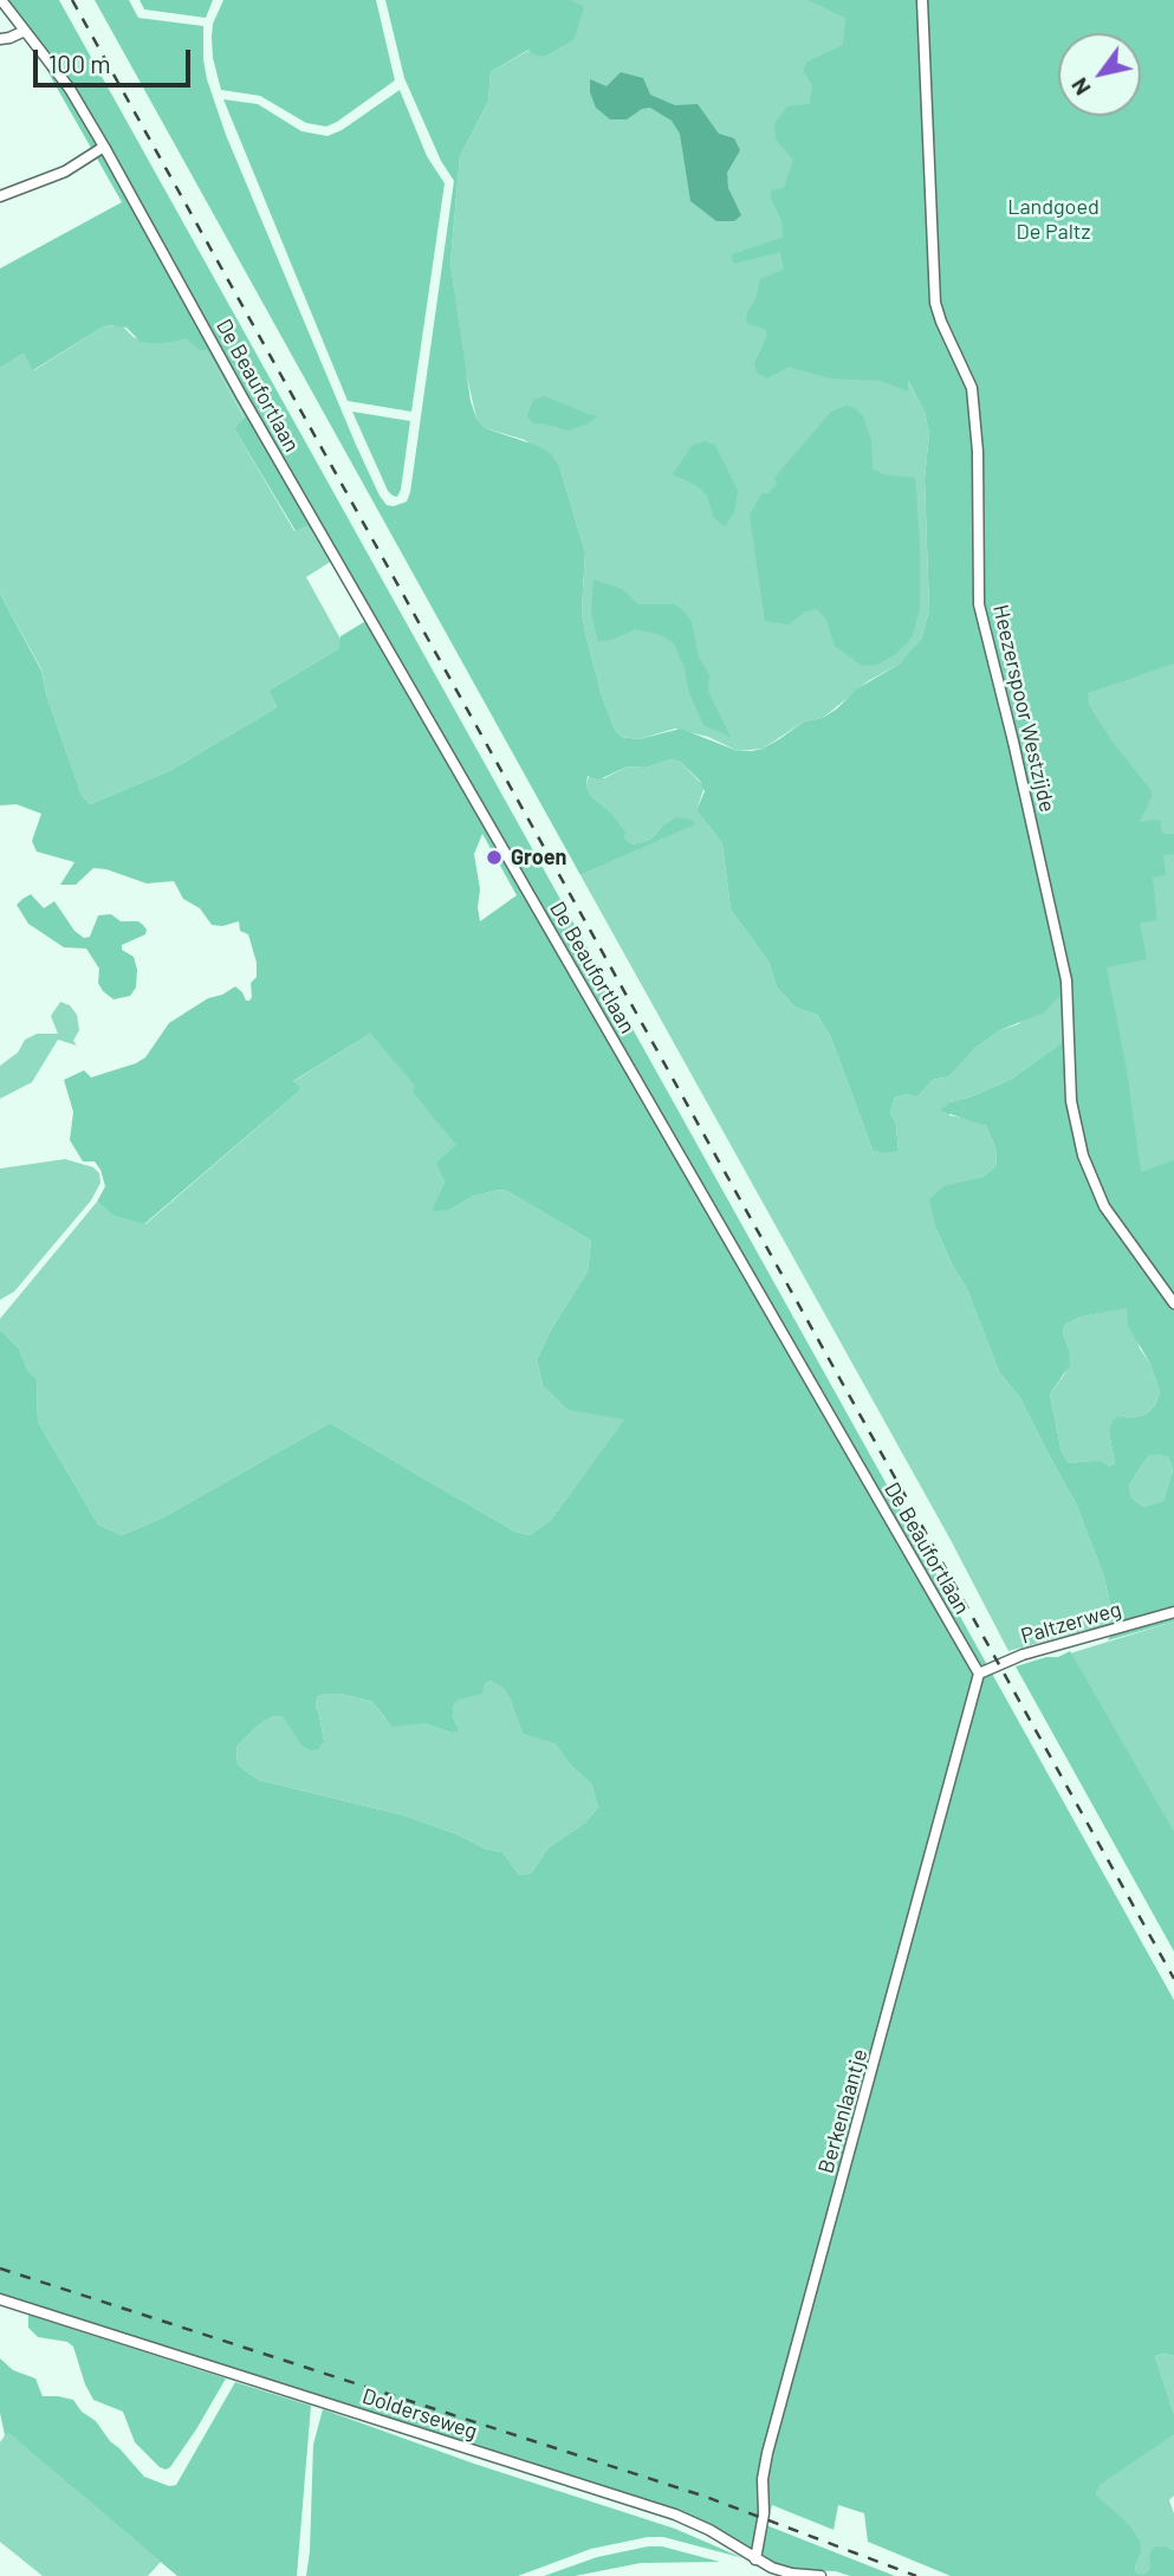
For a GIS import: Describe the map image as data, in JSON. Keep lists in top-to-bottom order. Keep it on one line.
{"streets":{"street":["De Beaufortlaan","Heezerspoor Westzijde","Paltzerweg","Berkenlaantje","Dolderseweg"]},"crossings":[["De Beaufortlaan","Paltzerweg"],["De Beaufortlaan","Berkenlaantje"],["Paltzerweg","Berkenlaantje"],["Berkenlaantje","Dolderseweg"]],"parks":["Landgoed De Paltz"],"places":["Groen"],"scale_bar":"100 m","north":"bottom left"}
